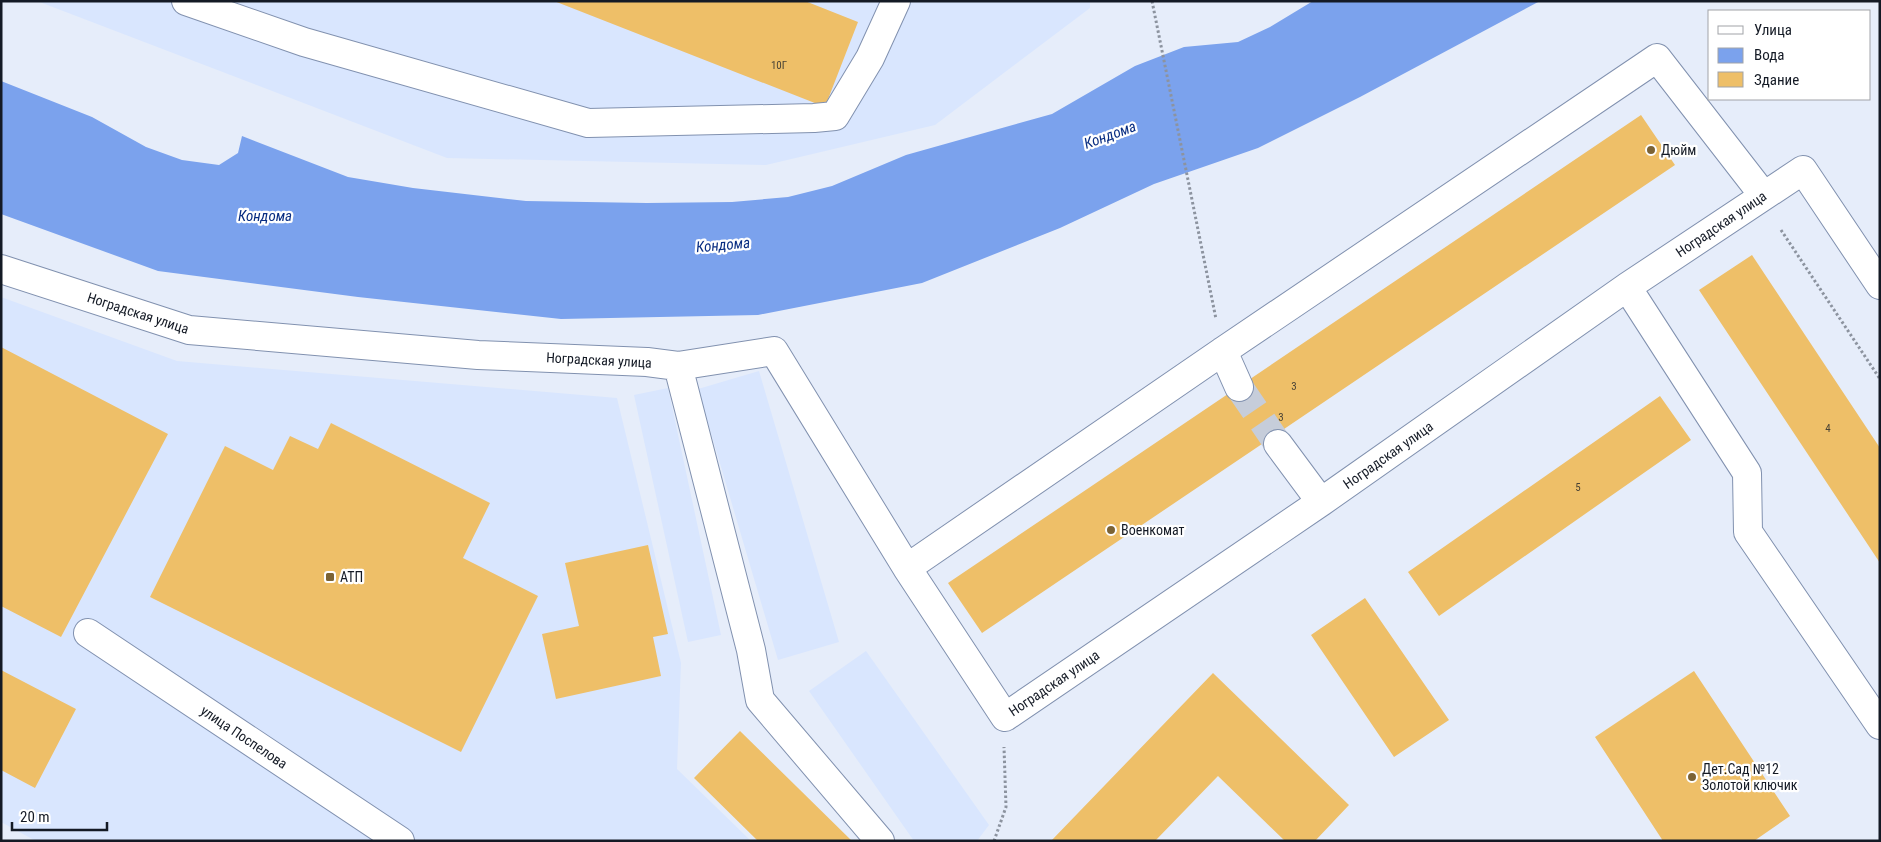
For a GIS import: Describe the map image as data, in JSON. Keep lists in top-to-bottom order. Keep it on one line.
{"streets":{"street":["Ноградская улица","улица Поспелова"]},"water":["Кондома"],"places":{"other":["Дюйм","Военкомат","Дет.Сад №12 Золотой ключик"],"transit":["АТП"]},"house_numbers":["10Г","3","3","4","5"],"legend":["Улица","Вода","Здание"],"scale_bar":"20 m"}
